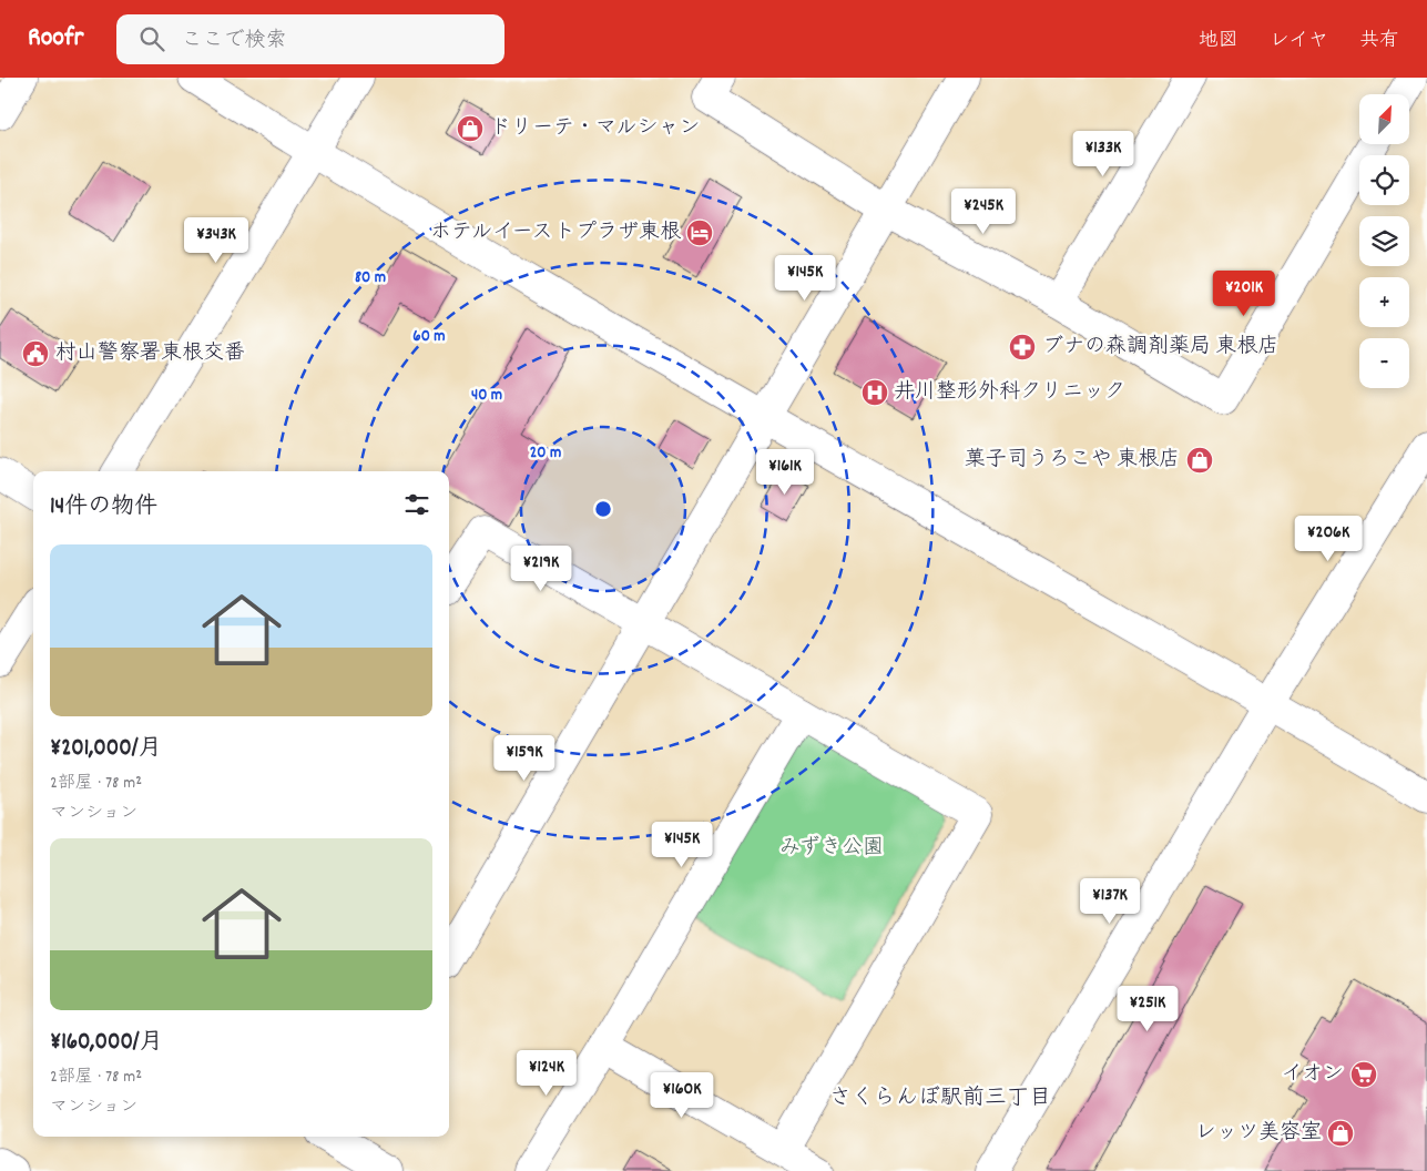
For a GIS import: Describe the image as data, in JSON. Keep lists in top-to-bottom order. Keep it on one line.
{"districts":["さくらんぼ駅前三丁目"],"parks":["みずき公園"],"places":{"shop":["ドリーテ・マルシャン","菓子司うろこや 東根店","レッツ美容室"],"hotel":["ホテルイーストプラザ東根"],"pharmacy":["ブナの森調剤薬局 東根店"],"public building":["村山警察署東根交番"],"hospital":["井川整形外科クリニック"],"supermarket":["イオン"]},"north":"top right","page":{"header":"Roofr","search":"ここで検索","nav":["地図","レイヤ","共有"],"map_buttons":["+","−"],"price":["¥133K","¥245K","¥343K","¥145K","¥201K","¥161K","¥206K","¥219K","¥159K","¥145K","¥137K","¥251K","¥124K","¥160K"],"heading":"14件の物件","list":[{"name":"¥201,000/月","note":"2部屋 · 78 m² · マンション"},{"name":"¥160,000/月","note":"2部屋 · 78 m² · マンション"}]},"rings":["80 m","60 m","40 m","20 m"]}
